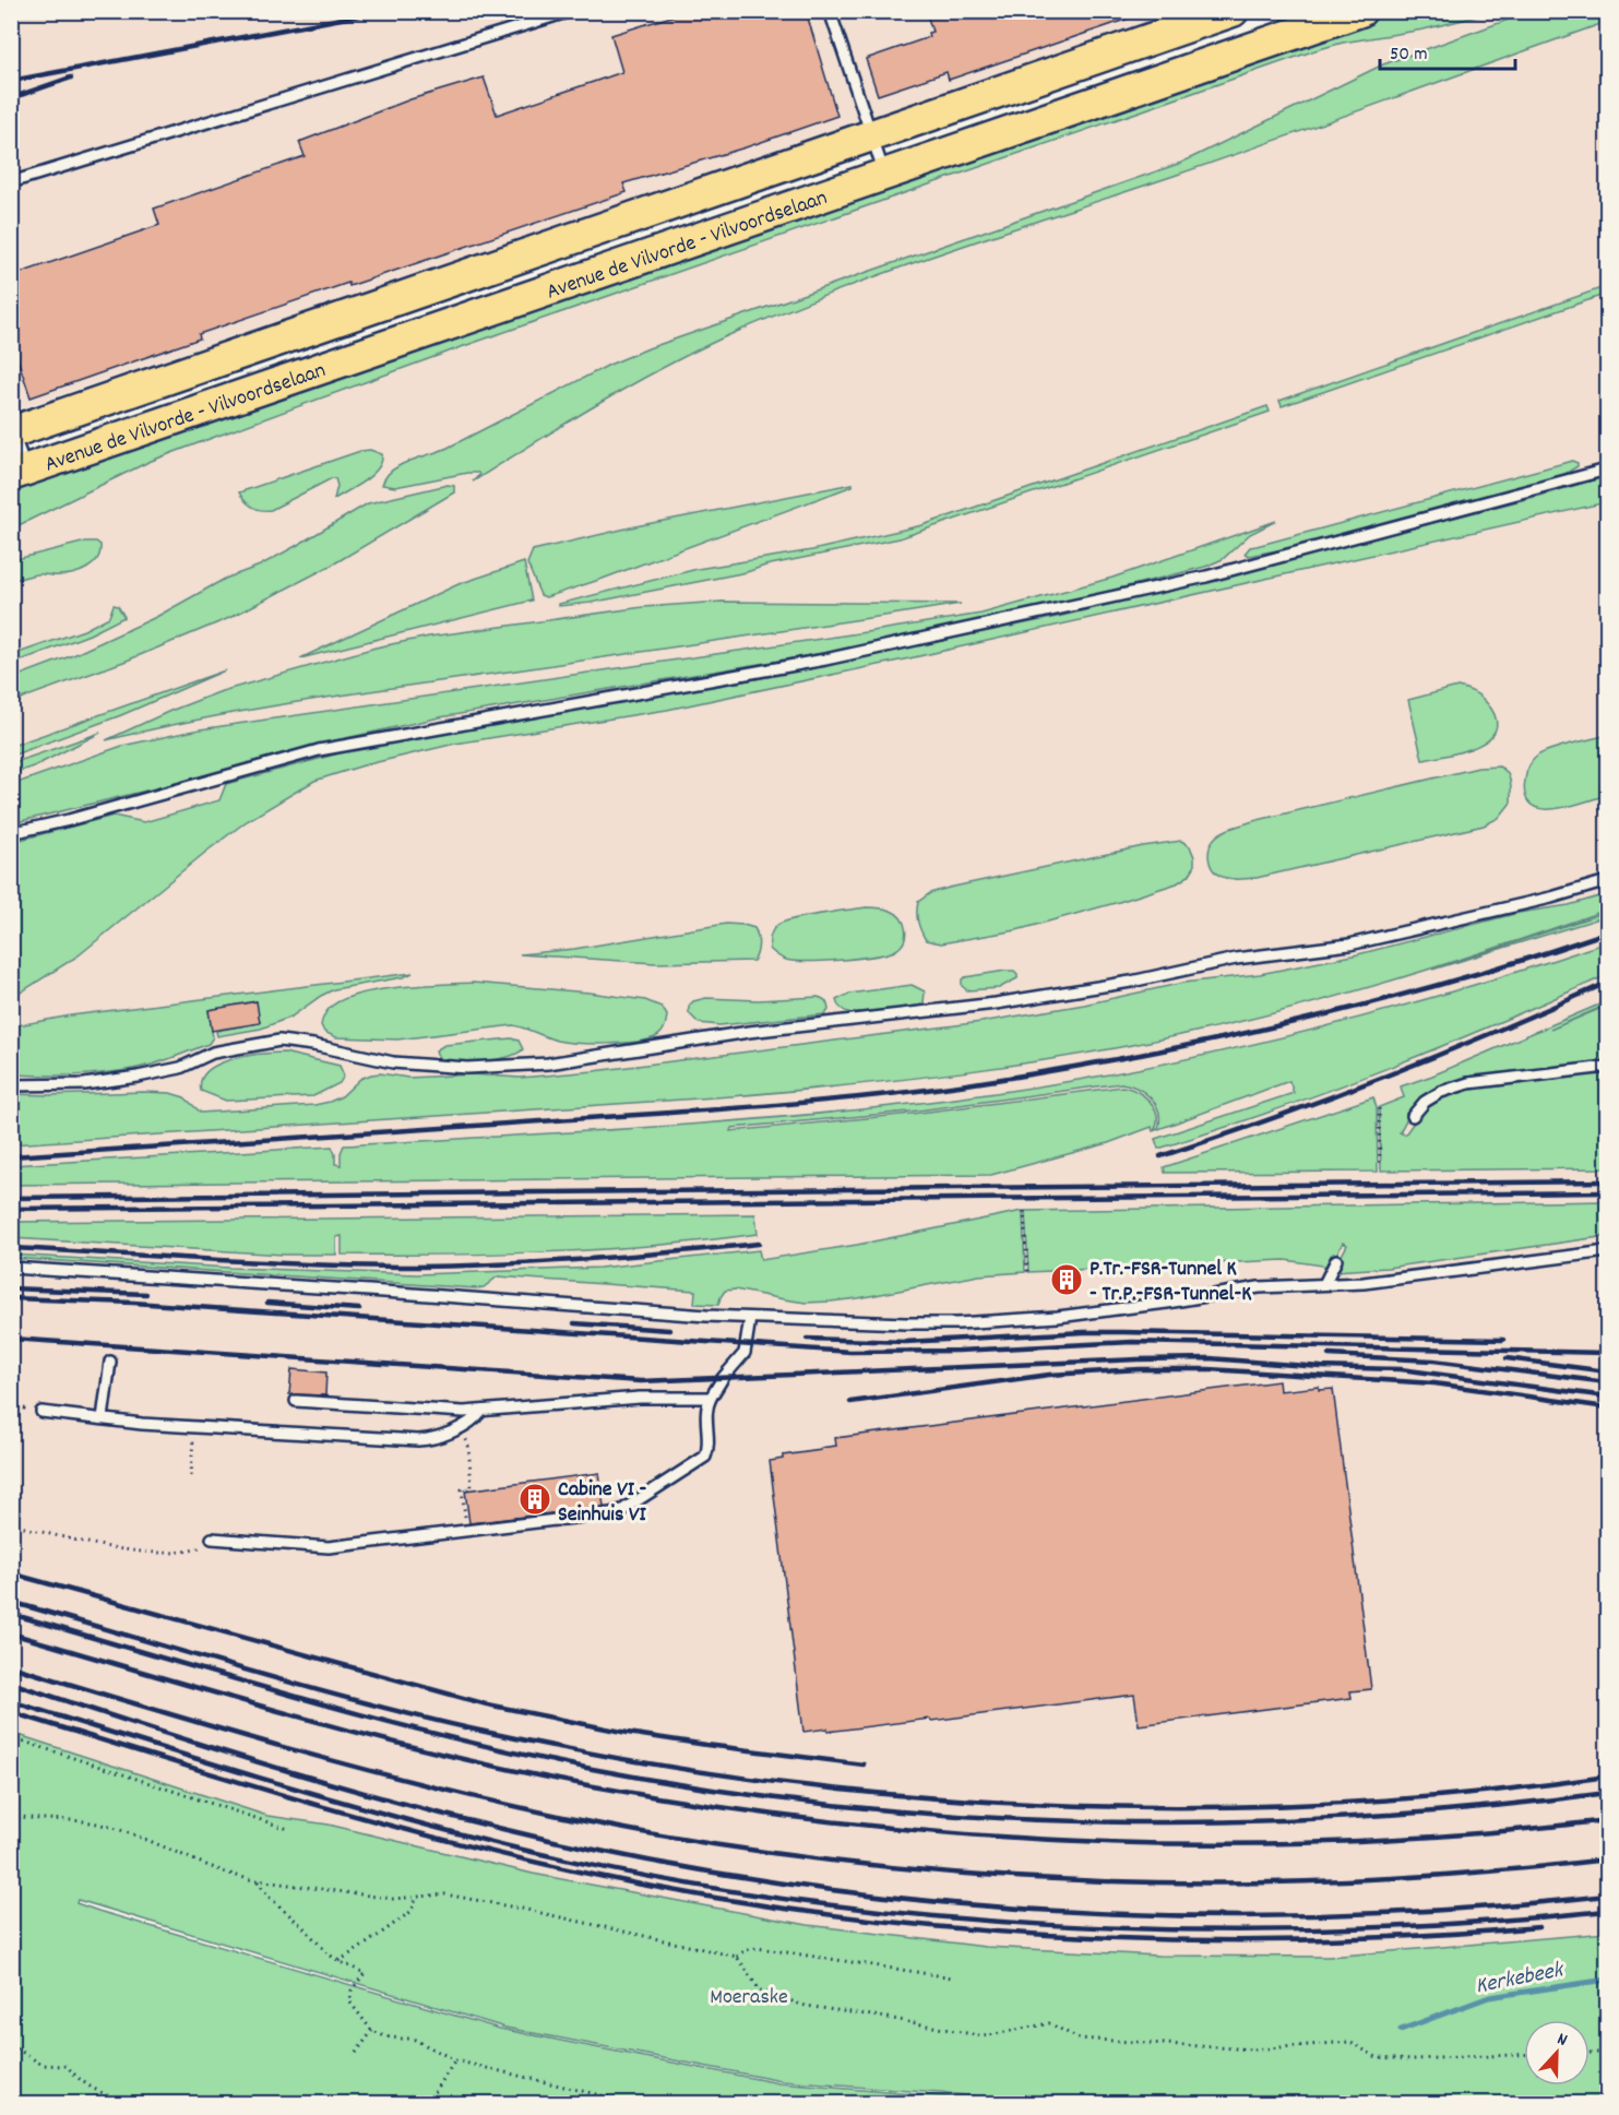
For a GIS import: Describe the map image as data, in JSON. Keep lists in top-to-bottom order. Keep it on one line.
{"streets":{"main road":["Avenue de Vilvorde - Vilvoordselaan"]},"water":["Kerkebeek"],"parks":["Moeraske"],"places":{"building":["P.Tr.-FSR-Tunnel K - Tr.P.-FSR-Tunnel-K","Cabine VI - Seinhuis VI"]},"scale_bar":"50 m","north":"top"}
